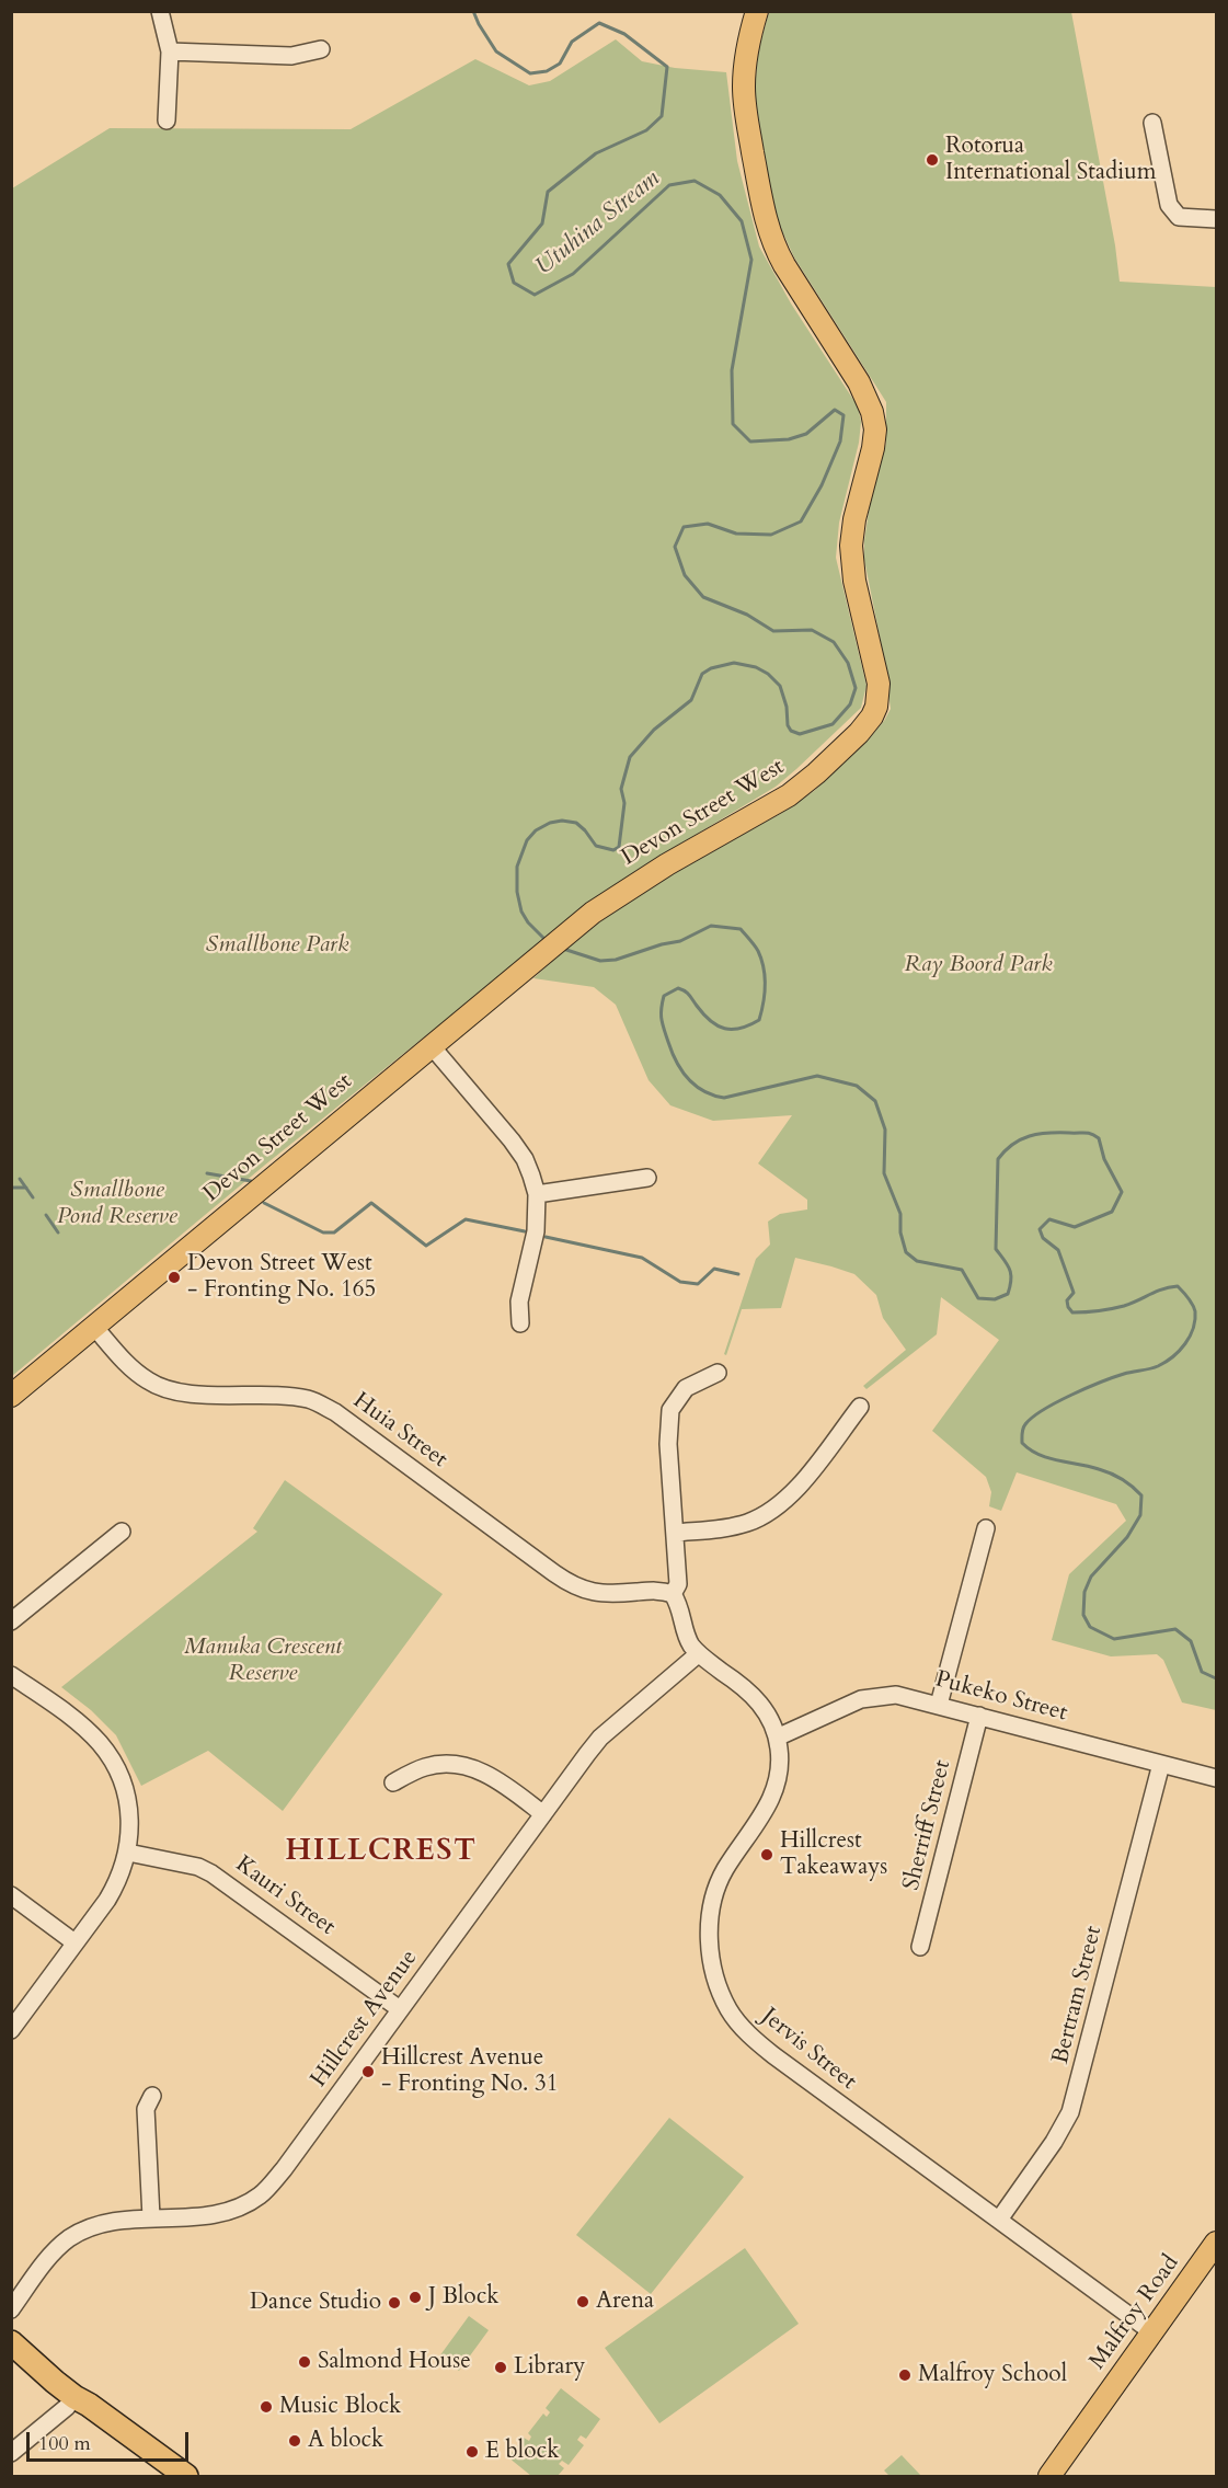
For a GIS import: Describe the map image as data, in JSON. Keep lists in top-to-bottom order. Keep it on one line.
{"streets":{"main road":["Devon Street West","Malfroy Road"],"street":["Huia Street","Pukeko Street","Sherriff Street","Kauri Street","Bertram Street","Hillcrest Avenue","Jervis Street"]},"crossings":[["Devon Street West","Huia Street"],["Huia Street","Jervis Street"],["Pukeko Street","Sherriff Street"],["Pukeko Street","Bertram Street"],["Pukeko Street","Jervis Street"],["Kauri Street","Hillcrest Avenue"],["Bertram Street","Jervis Street"],["Hillcrest Avenue","Jervis Street"],["Jervis Street","Malfroy Road"]],"districts":["HILLCREST"],"water":["Utuhina Stream"],"parks":["Smallbone Park","Ray Boord Park","Smallbone Pond Reserve","Manuka Crescent Reserve"],"places":["Rotorua International Stadium","Devon Street West - Fronting No. 165","Hillcrest Takeaways","Hillcrest Avenue - Fronting No. 31","J Block","Arena","Dance Studio","Salmond House","Library","Malfroy School","Music Block","A block","E block"],"scale_bar":"100 m"}
